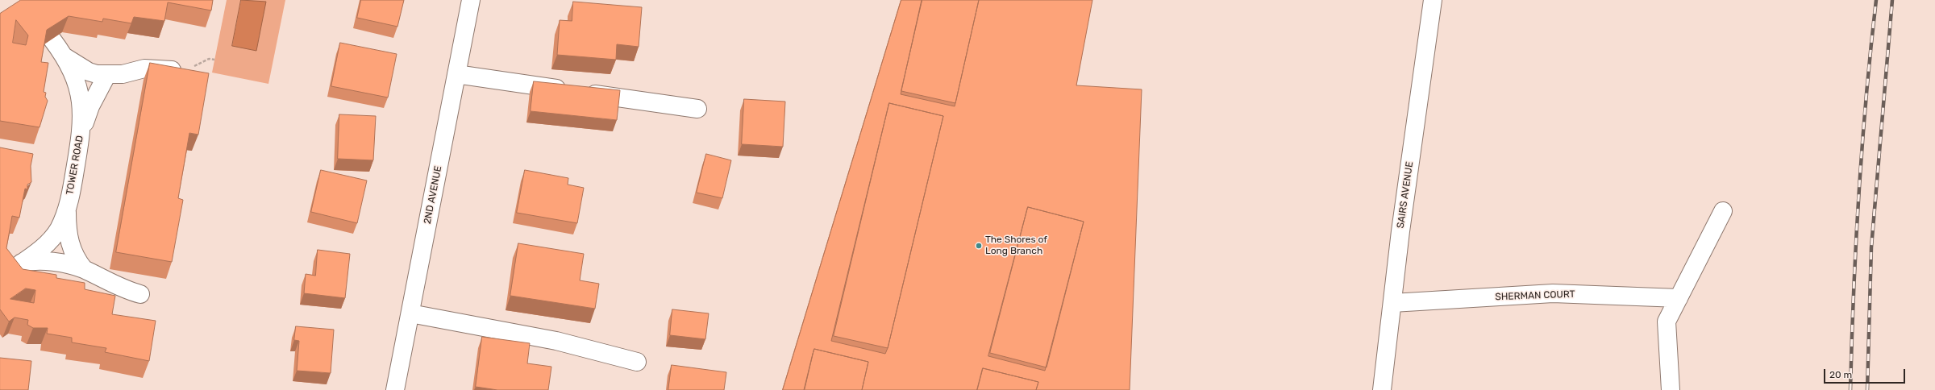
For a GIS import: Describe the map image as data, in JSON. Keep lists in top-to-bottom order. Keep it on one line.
{"streets":{"street":["TOWER ROAD","2ND AVENUE","SAIRS AVENUE","SHERMAN COURT"]},"crossings":[["SAIRS AVENUE","SHERMAN COURT"]],"places":["The Shores of Long Branch"],"scale_bar":"20 m"}
